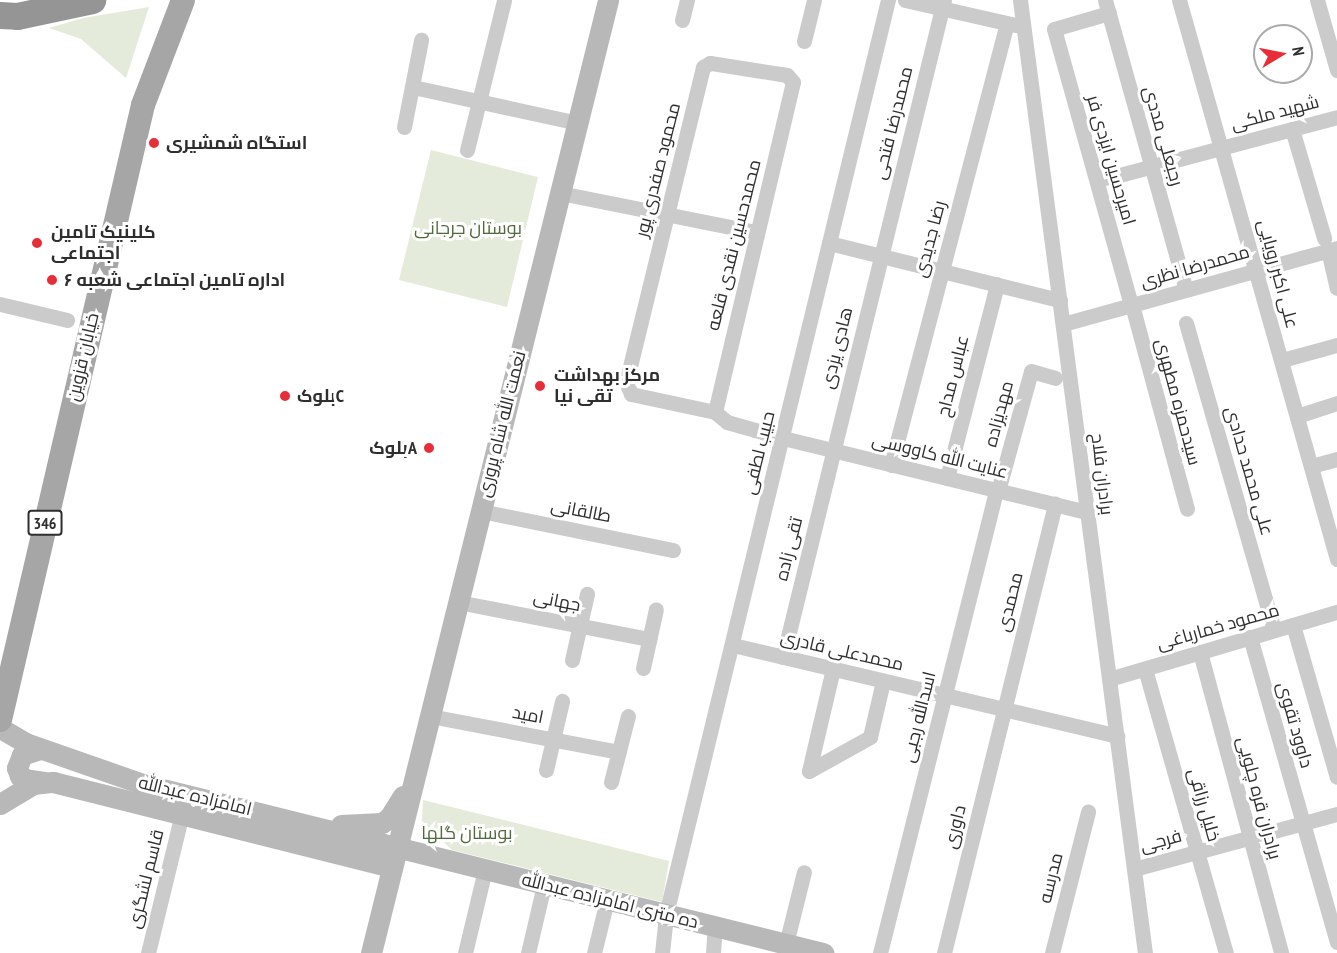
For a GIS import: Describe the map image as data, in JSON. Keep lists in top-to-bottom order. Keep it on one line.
{"streets":{"main road":["خیابان قزوین","نعمت الله شاه پروری","346","امامزاده عبدالله","ده متری امامزاده عبدالله"],"street":["شهید ملکی","محمدرضا فتحی","رجبعلی مددی","امیرحسین ایزدی فر","محمود صفدری پور","رضا جدیدی","محمدحسین نقدی قلعه","محمدرضا نظری","علی اکبر رویایی","هادی یزدی","عباس مداح","سیدحمزه مطهری","مهدیزاده","حبیب لطفی","عنایت‌ الله کاووسی","علی محمد حدادی","برادران فلاح","طالقانی","تقی زاده","جهانی","محمدی","محمود خمارباغی","محمدعلی قادری","امید","اسدالله رجبی","داوود تقوی","برادران قره چلویی","خلیل رزاقی","داوری","فرجی","مدرسه","قاسم لشگری"]},"crossings":[["شهید ملکی","رجبعلی مددی"],["شهید ملکی","امیرحسین ایزدی فر"],["شهید ملکی","علی اکبر رویایی"],["محمدرضا فتحی","هادی یزدی"],["رجبعلی مددی","امیرحسین ایزدی فر"],["امیرحسین ایزدی فر","محمدرضا نظری"],["امیرحسین ایزدی فر","سیدحمزه مطهری"],["محمود صفدری پور","محمدحسین نقدی قلعه"],["محمود صفدری پور","عنایت‌ الله کاووسی"],["رضا جدیدی","عنایت‌ الله کاووسی"],["محمدحسین نقدی قلعه","عنایت‌ الله کاووسی"],["محمدرضا نظری","علی اکبر رویایی"],["محمدرضا نظری","سیدحمزه مطهری"],["محمدرضا نظری","برادران فلاح"],["هادی یزدی","عنایت‌ الله کاووسی"],["هادی یزدی","تقی زاده"],["عباس مداح","عنایت‌ الله کاووسی"],["مهدیزاده","عنایت‌ الله کاووسی"],["مهدیزاده","اسدالله رجبی"],["نعمت الله شاه پروری","طالقانی"],["نعمت الله شاه پروری","جهانی"],["نعمت الله شاه پروری","امید"],["نعمت الله شاه پروری","امامزاده عبدالله"],["نعمت الله شاه پروری","ده متری امامزاده عبدالله"],["حبیب لطفی","عنایت‌ الله کاووسی"],["حبیب لطفی","محمدعلی قادری"],["حبیب لطفی","ده متری امامزاده عبدالله"],["عنایت‌ الله کاووسی","برادران فلاح"],["عنایت‌ الله کاووسی","تقی زاده"],["عنایت‌ الله کاووسی","محمدی"],["عنایت‌ الله کاووسی","اسدالله رجبی"],["علی محمد حدادی","محمود خمارباغی"],["برادران فلاح","محمود خمارباغی"],["برادران فلاح","محمدعلی قادری"],["برادران فلاح","فرجی"],["تقی زاده","محمدعلی قادری"],["محمدی","محمدعلی قادری"],["محمدی","داوری"],["محمود خمارباغی","داوود تقوی"],["محمود خمارباغی","برادران قره چلویی"],["محمود خمارباغی","خلیل رزاقی"],["محمدعلی قادری","اسدالله رجبی"],["محمدعلی قادری","داوری"],["داوود تقوی","فرجی"],["امامزاده عبدالله","قاسم لشگری"],["امامزاده عبدالله","ده متری امامزاده عبدالله"],["برادران قره چلویی","فرجی"],["خلیل رزاقی","فرجی"]],"parks":["بوستان جرجانی","بوستان گلها"],"places":["استگاه شمشیری","کلینیک تامین اجتماعی","اداره تامین اجتماعی شعبه ۶","مرکز بهداشت تقی نیا","بلوکC","بلوکA"],"north":"right"}
